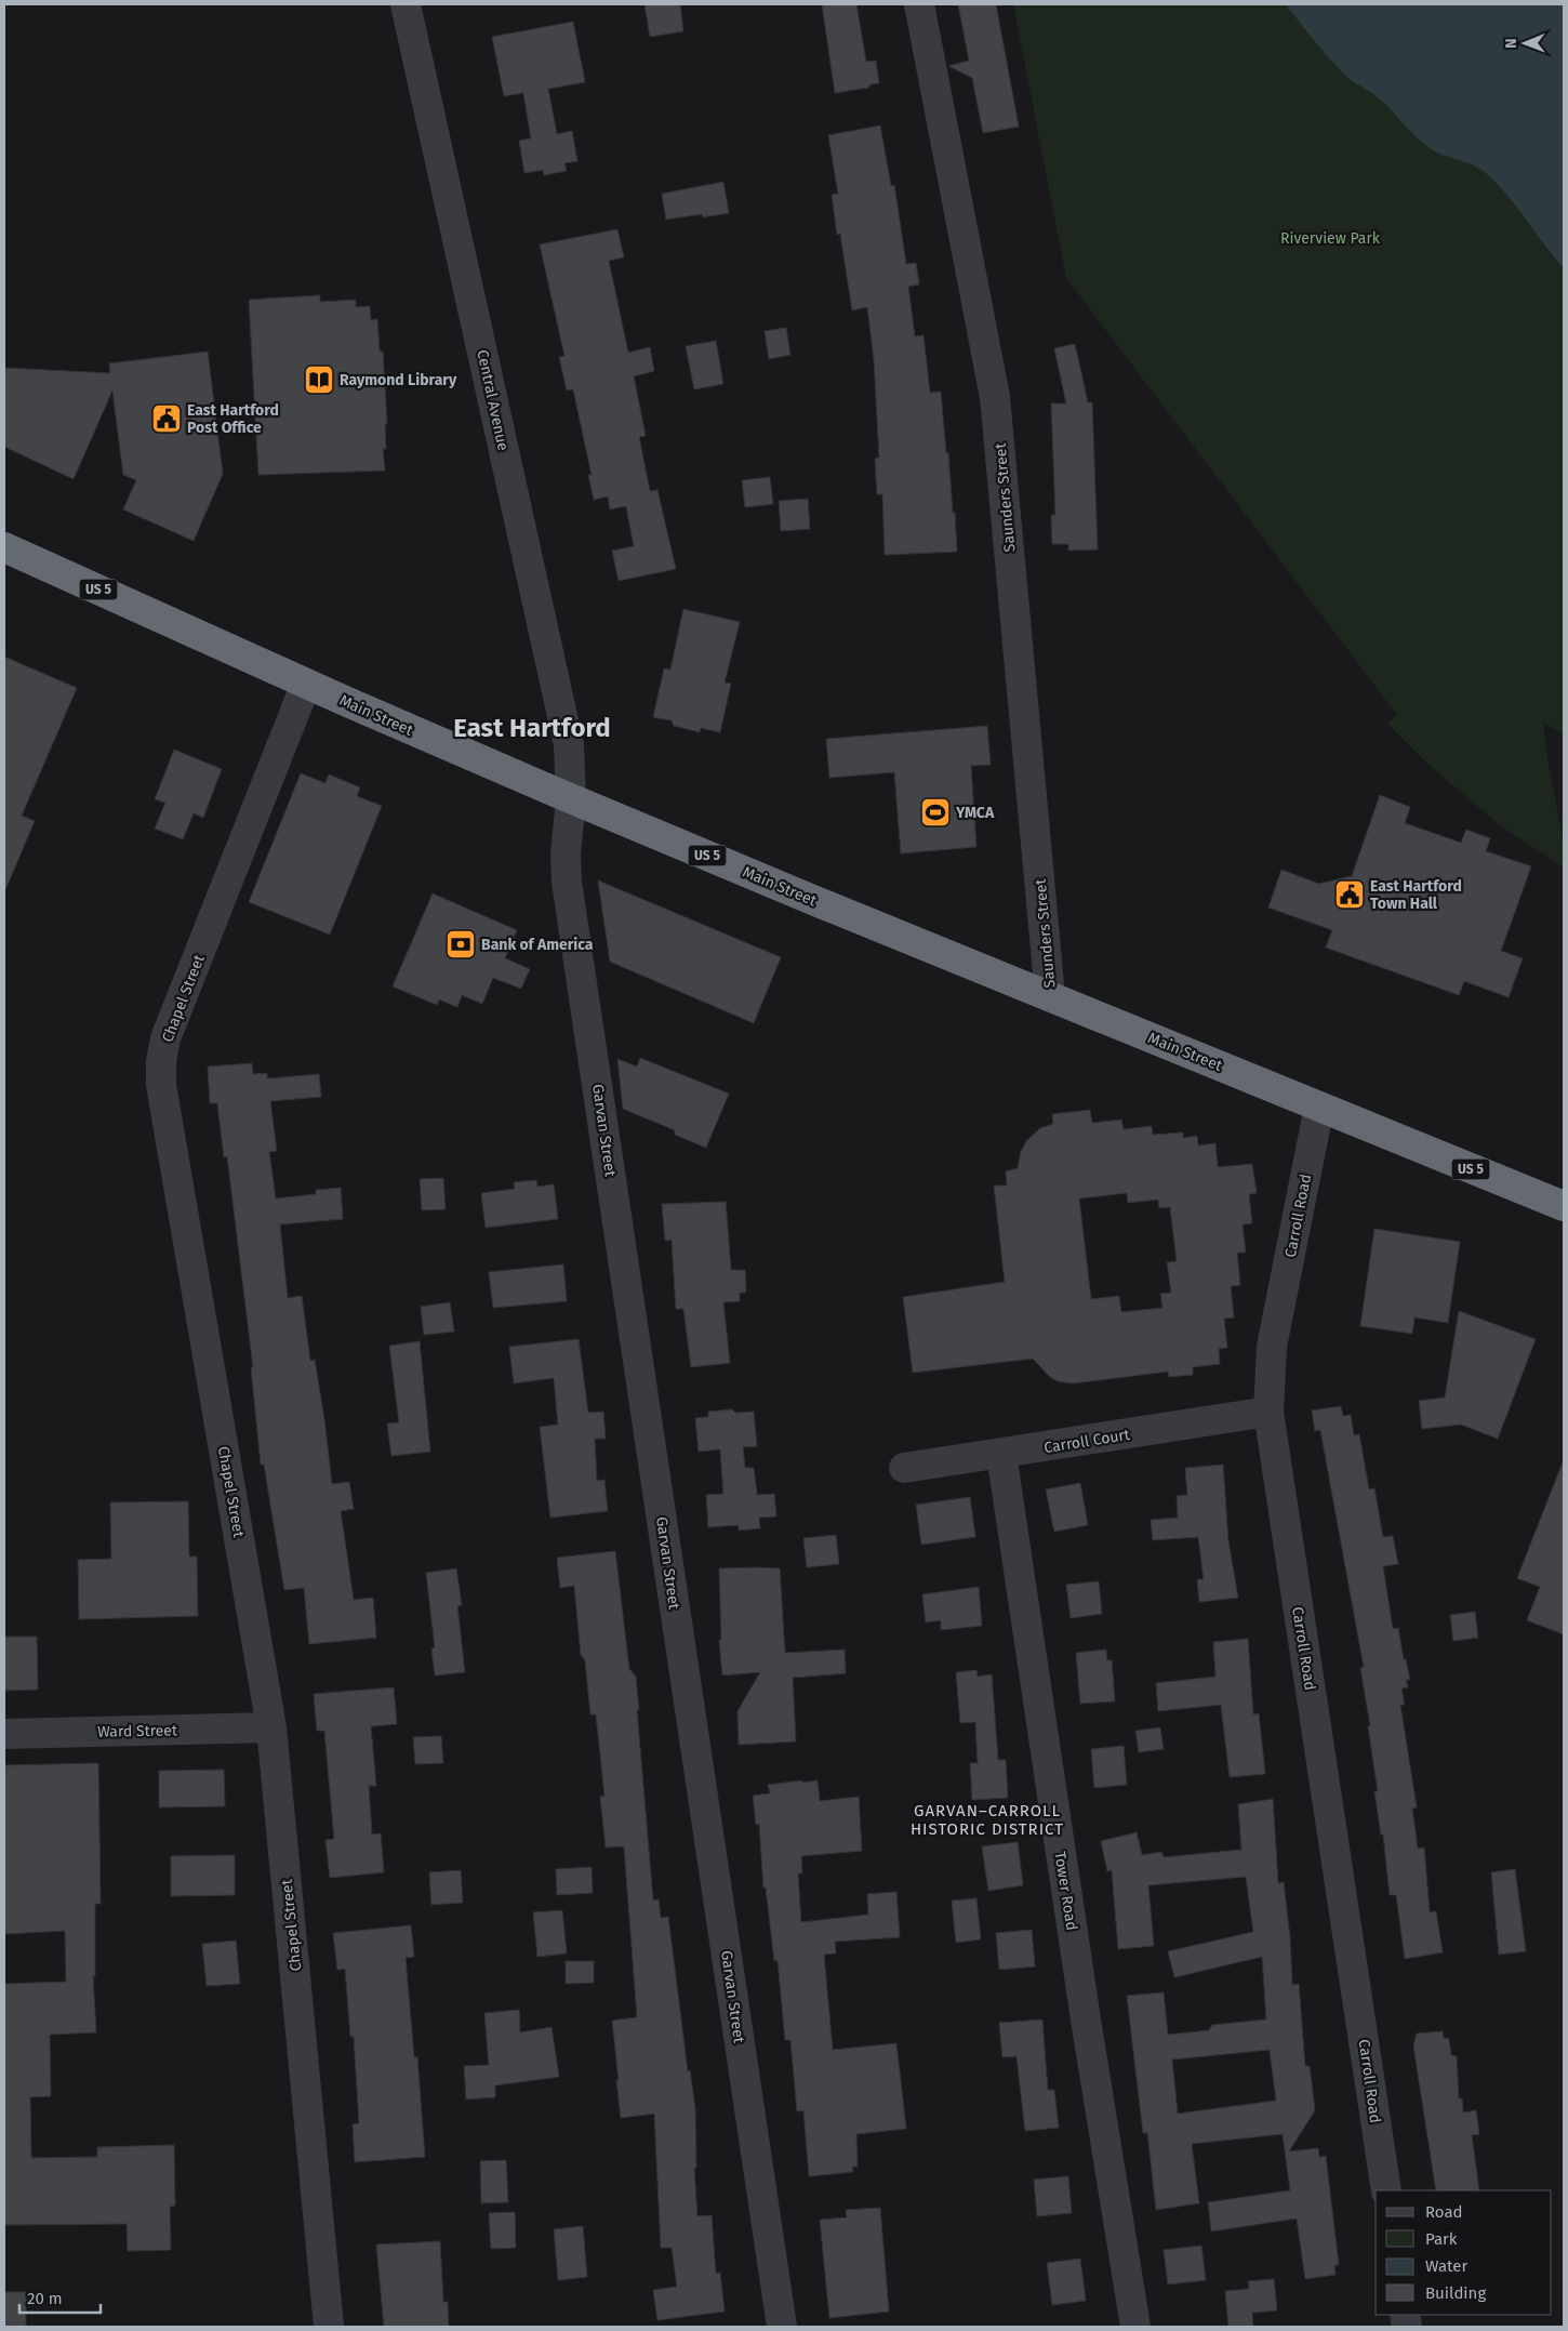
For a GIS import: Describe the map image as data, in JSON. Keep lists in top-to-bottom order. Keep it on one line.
{"streets":{"highway":["US 5","Main Street"],"street":["Central Avenue","Saunders Street","Chapel Street","Garvan Street","Carroll Road","Carroll Court","Ward Street","Tower Road"]},"crossings":[["Central Avenue","Main Street"],["Central Avenue","Garvan Street"],["Saunders Street","Main Street"],["Main Street","Chapel Street"],["Main Street","Garvan Street"],["Main Street","Carroll Road"],["Chapel Street","Ward Street"],["Carroll Road","Carroll Court"],["Carroll Court","Tower Road"]],"districts":["East Hartford","GARVAN–CARROLL HISTORIC DISTRICT"],"parks":["Riverview Park"],"places":{"library":["Raymond Library"],"public building":["East Hartford Post Office","East Hartford Town Hall"],"sports":["YMCA"],"bank":["Bank of America"]},"legend":["Road","Park","Water","Building"],"scale_bar":"20 m","north":"left"}
